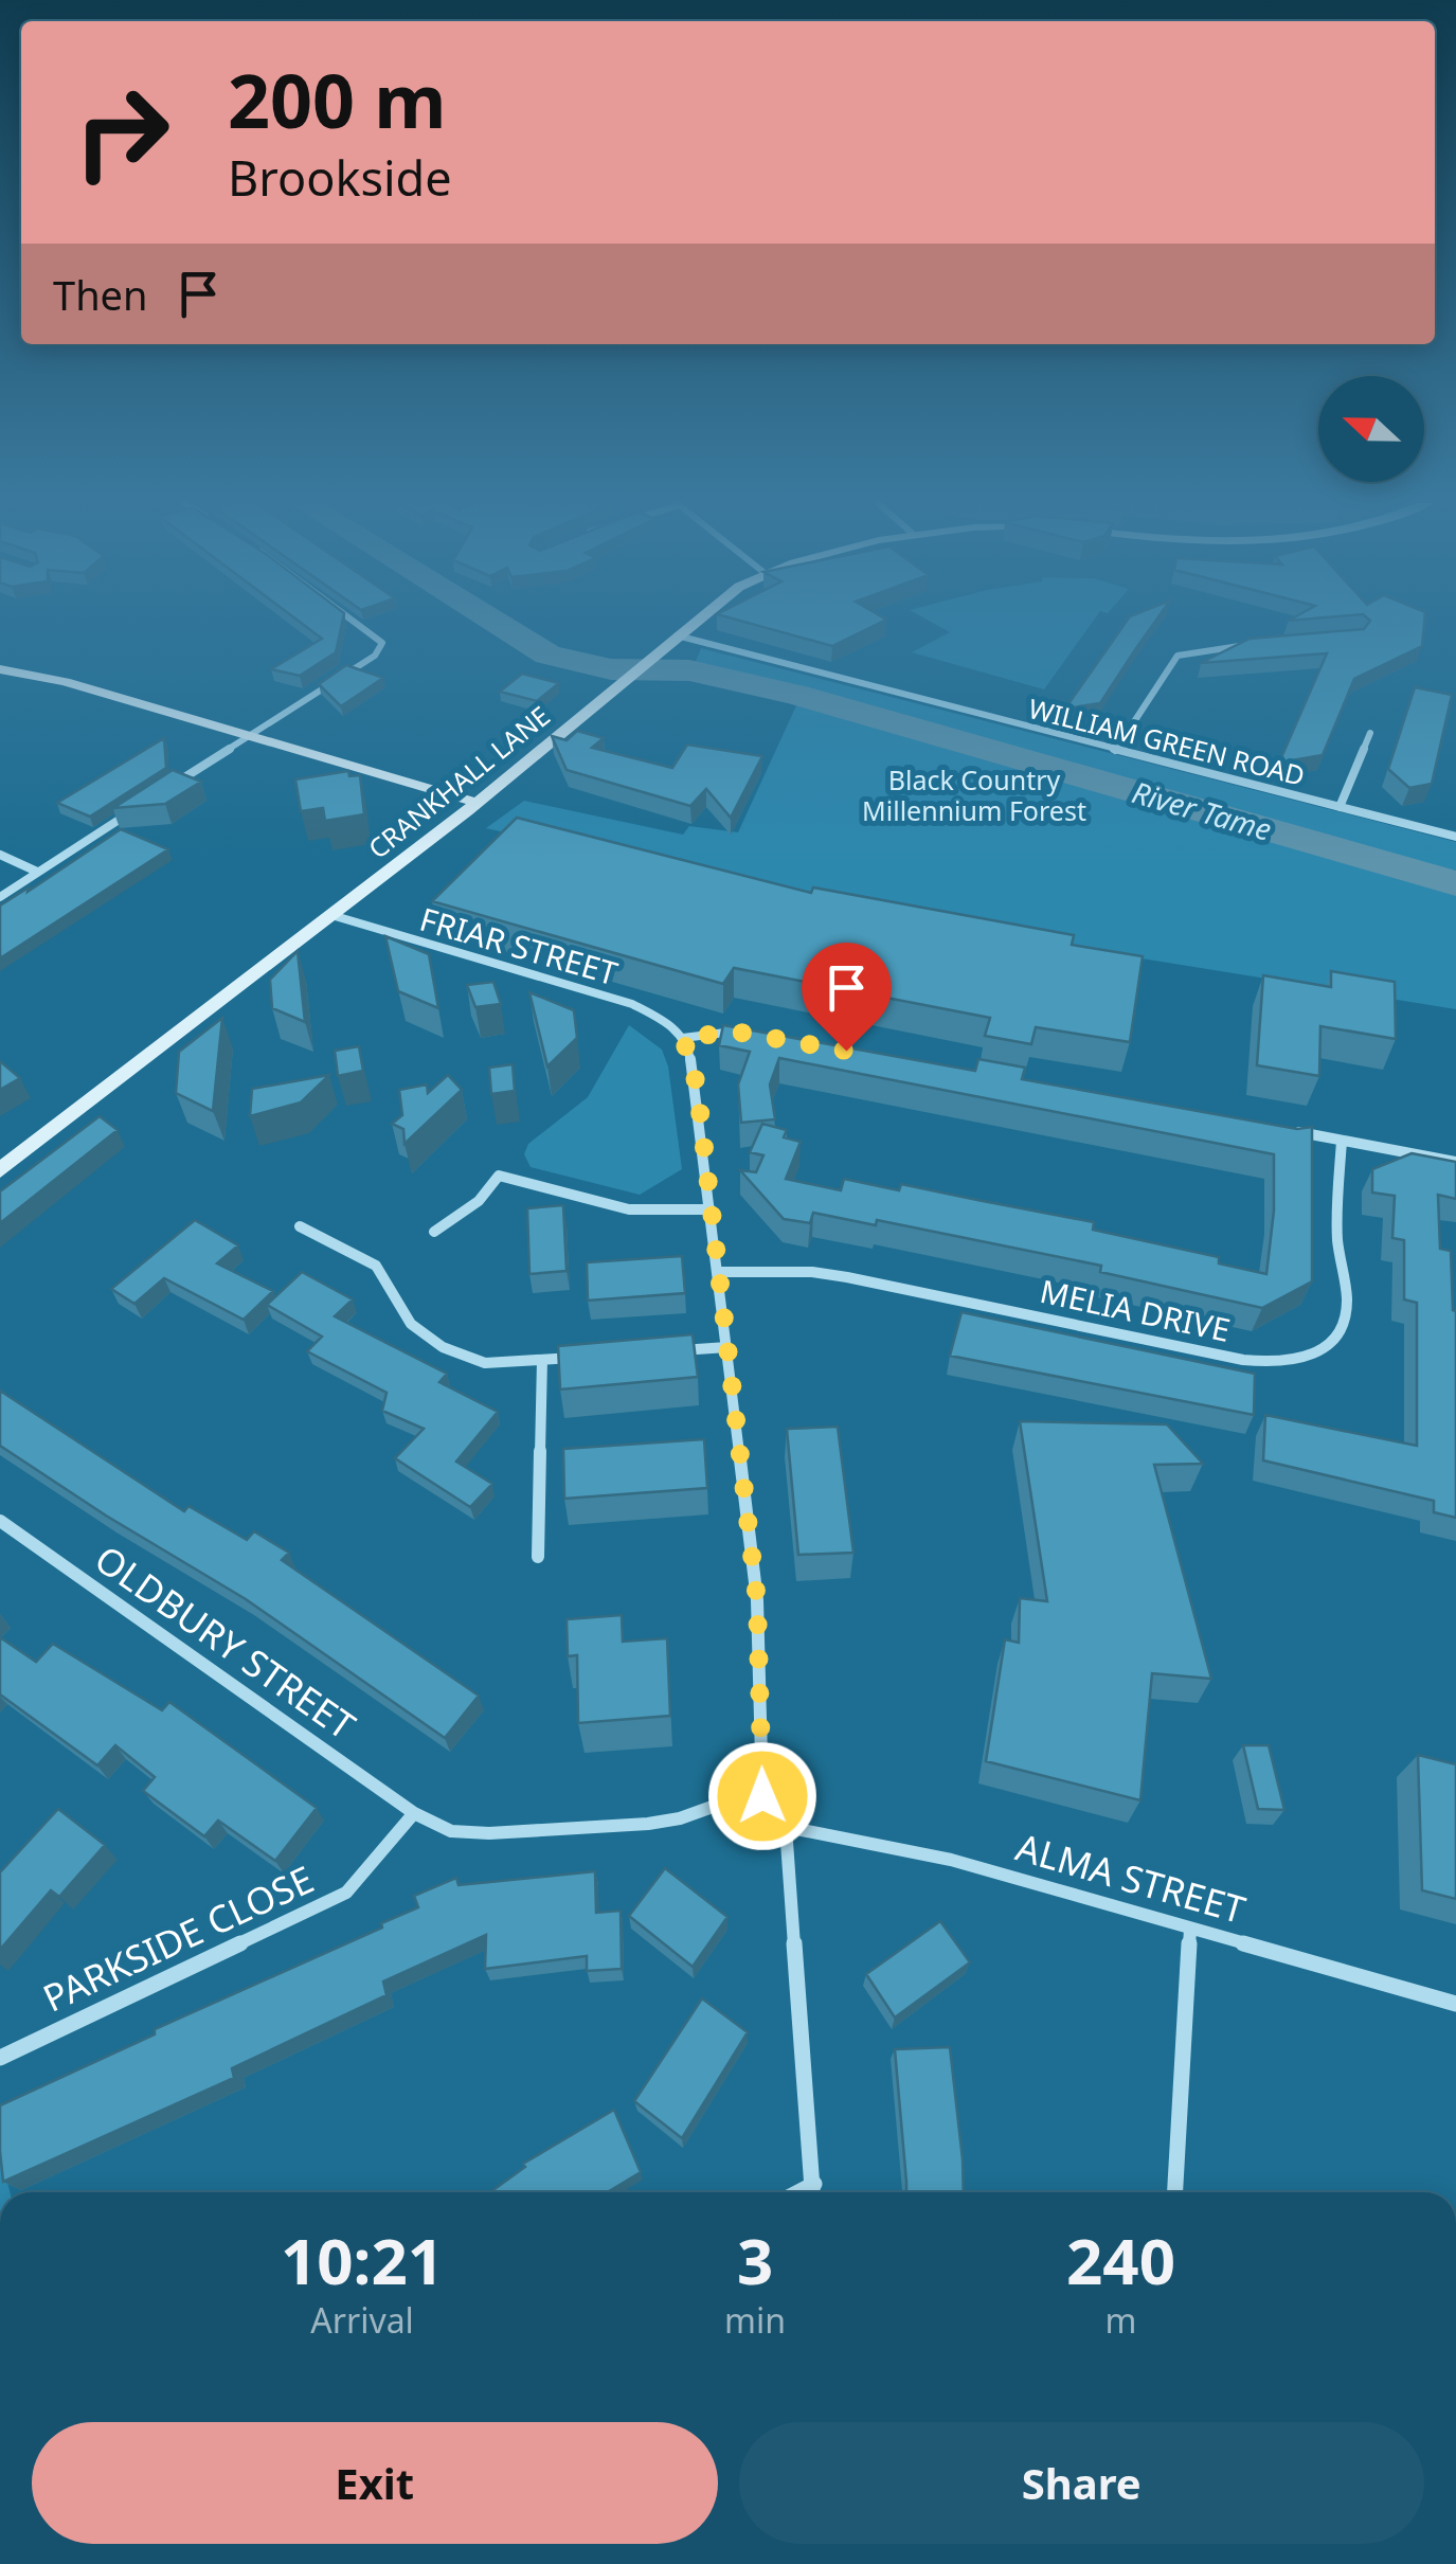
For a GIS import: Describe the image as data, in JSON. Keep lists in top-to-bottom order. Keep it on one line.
{"streets":{"street":["WILLIAM GREEN ROAD","CRANKHALL LANE","FRIAR STREET","MELIA DRIVE","OLDBURY STREET","ALMA STREET","PARKSIDE CLOSE"]},"crossings":[["WILLIAM GREEN ROAD","CRANKHALL LANE"],["CRANKHALL LANE","FRIAR STREET"],["OLDBURY STREET","PARKSIDE CLOSE"]],"water":["River Tame"],"parks":["Black Country Millennium Forest"],"north":"left","page":{"turn":["200 m","Brookside"],"then":"Then","eta":["10:21","Arrival","3","min","240","m"],"buttons":["Exit","Share"]}}
